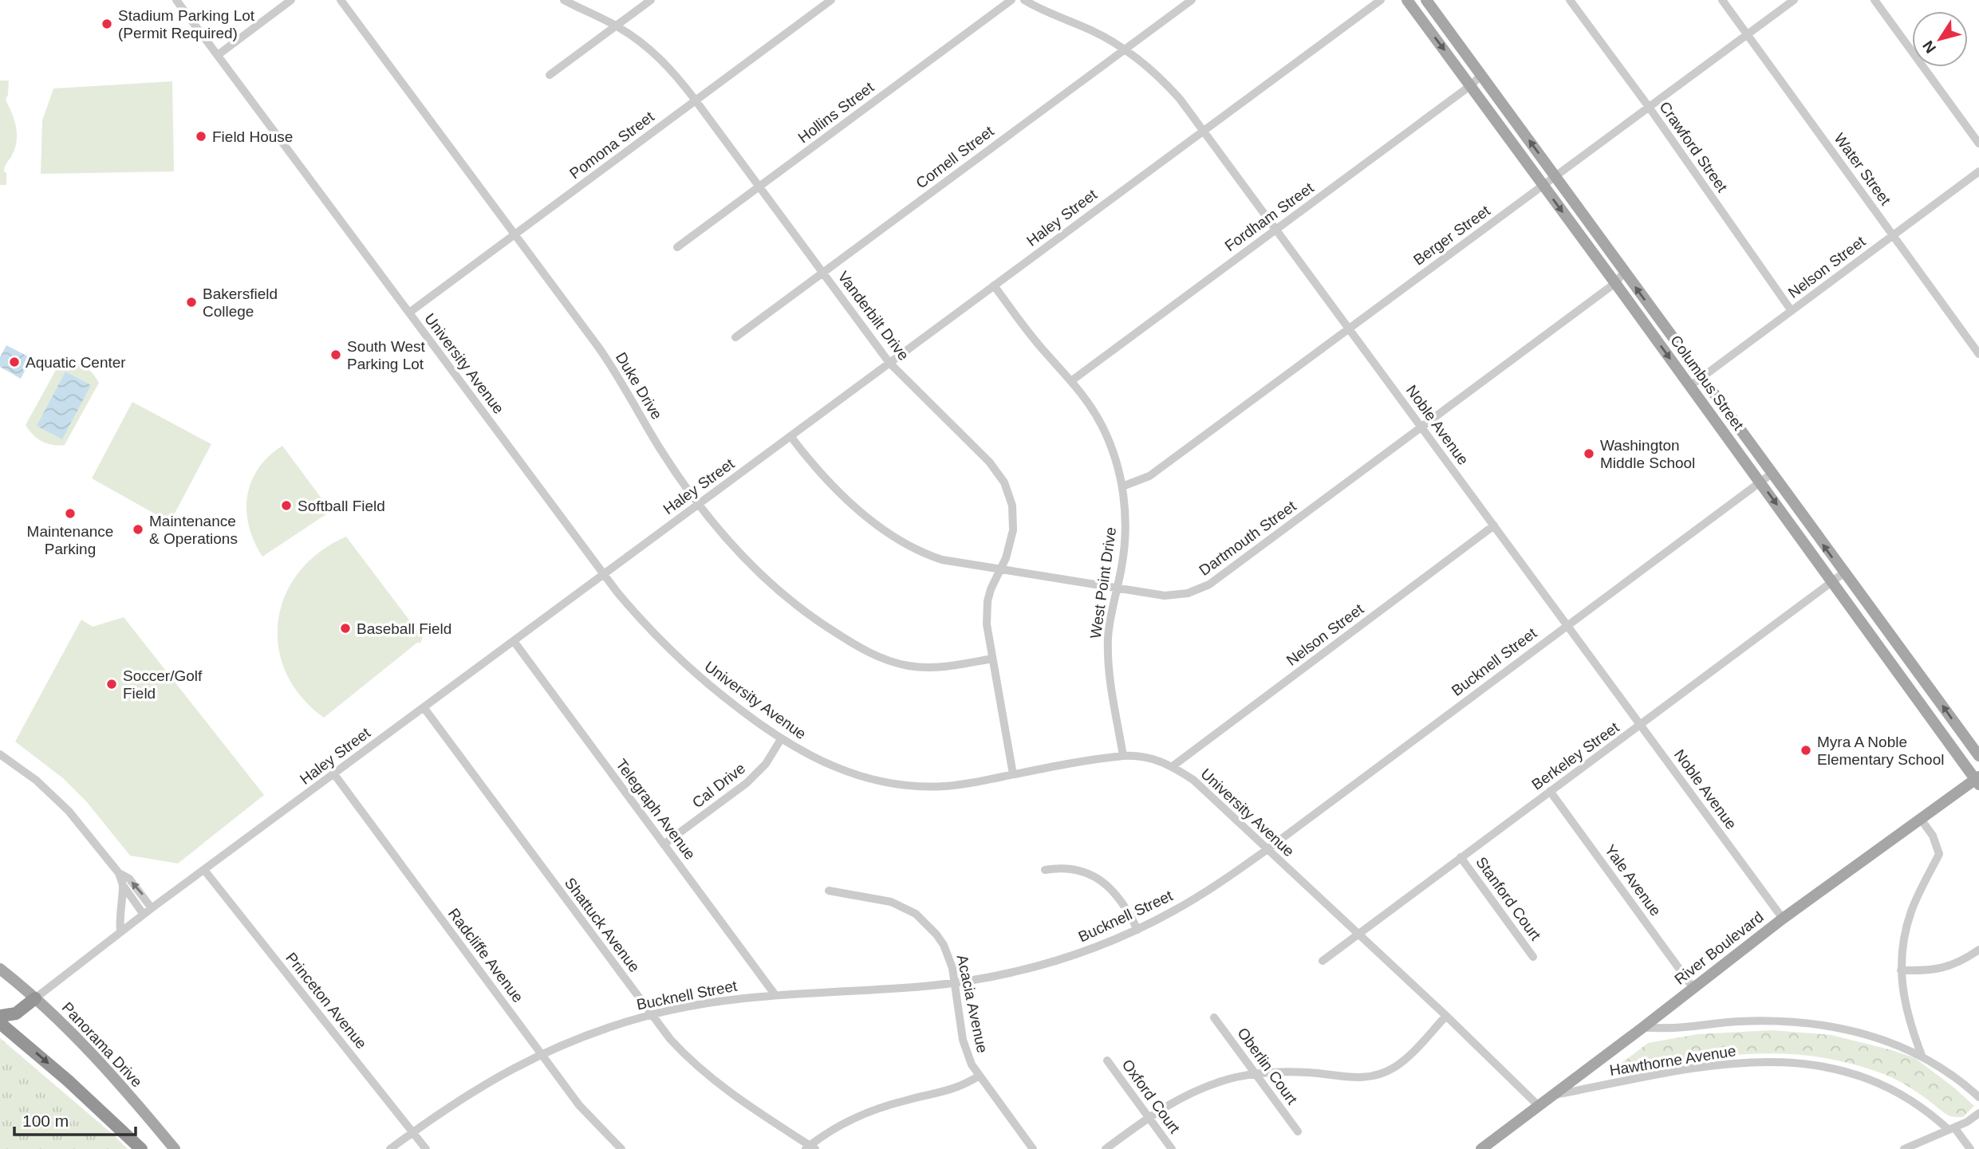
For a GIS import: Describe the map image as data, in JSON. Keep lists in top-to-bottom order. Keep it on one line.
{"streets":{"main road":["Columbus Street","River Boulevard","Panorama Drive"],"street":["Hollins Street","Pomona Street","Crawford Street","Cornell Street","Water Street","Fordham Street","Haley Street","Berger Street","Nelson Street","Vanderbilt Drive","University Avenue","Duke Drive","Noble Avenue","Dartmouth Street","West Point Drive","Bucknell Street","Berkeley Street","Cal Drive","Telegraph Avenue","Yale Avenue","Stanford Court","Shattuck Avenue","Radcliffe Avenue","Princeton Avenue","Acacia Avenue","Hawthorne Avenue","Oberlin Court","Oxford Court"]},"crossings":[["Hollins Street","Vanderbilt Drive"],["Pomona Street","Vanderbilt Drive"],["Pomona Street","University Avenue"],["Pomona Street","Duke Drive"],["Crawford Street","Berger Street"],["Crawford Street","Nelson Street"],["Cornell Street","Vanderbilt Drive"],["Cornell Street","Noble Avenue"],["Water Street","Berger Street"],["Water Street","Nelson Street"],["Fordham Street","Columbus Street"],["Fordham Street","Noble Avenue"],["Fordham Street","West Point Drive"],["Haley Street","Vanderbilt Drive"],["Haley Street","University Avenue"],["Haley Street","Duke Drive"],["Haley Street","Noble Avenue"],["Haley Street","Dartmouth Street"],["Haley Street","West Point Drive"],["Haley Street","Telegraph Avenue"],["Haley Street","Shattuck Avenue"],["Haley Street","Radcliffe Avenue"],["Haley Street","Princeton Avenue"],["Haley Street","Panorama Drive"],["Berger Street","Columbus Street"],["Berger Street","Noble Avenue"],["Berger Street","West Point Drive"],["Nelson Street","University Avenue"],["Nelson Street","Columbus Street"],["Nelson Street","Noble Avenue"],["Vanderbilt Drive","University Avenue"],["Vanderbilt Drive","Duke Drive"],["Vanderbilt Drive","Dartmouth Street"],["University Avenue","West Point Drive"],["University Avenue","Bucknell Street"],["University Avenue","Berkeley Street"],["University Avenue","Cal Drive"],["University Avenue","River Boulevard"],["Columbus Street","Dartmouth Street"],["Columbus Street","Bucknell Street"],["Columbus Street","Berkeley Street"],["Columbus Street","River Boulevard"],["Noble Avenue","Dartmouth Street"],["Noble Avenue","Bucknell Street"],["Noble Avenue","Berkeley Street"],["Noble Avenue","River Boulevard"],["Dartmouth Street","West Point Drive"],["Bucknell Street","Telegraph Avenue"],["Bucknell Street","Shattuck Avenue"],["Bucknell Street","Radcliffe Avenue"],["Bucknell Street","Princeton Avenue"],["Bucknell Street","Acacia Avenue"],["Berkeley Street","Yale Avenue"],["Berkeley Street","Stanford Court"],["Cal Drive","Telegraph Avenue"],["Yale Avenue","River Boulevard"],["River Boulevard","Hawthorne Avenue"]],"places":["Stadium Parking Lot (Permit Required)","Field House","Bakersfield College","South West Parking Lot","Aquatic Center","Washington Middle School","Softball Field","Maintenance Parking","Maintenance & Operations","Baseball Field","Soccer/Golf Field","Myra A Noble Elementary School"],"scale_bar":"100 m","north":"bottom left"}
